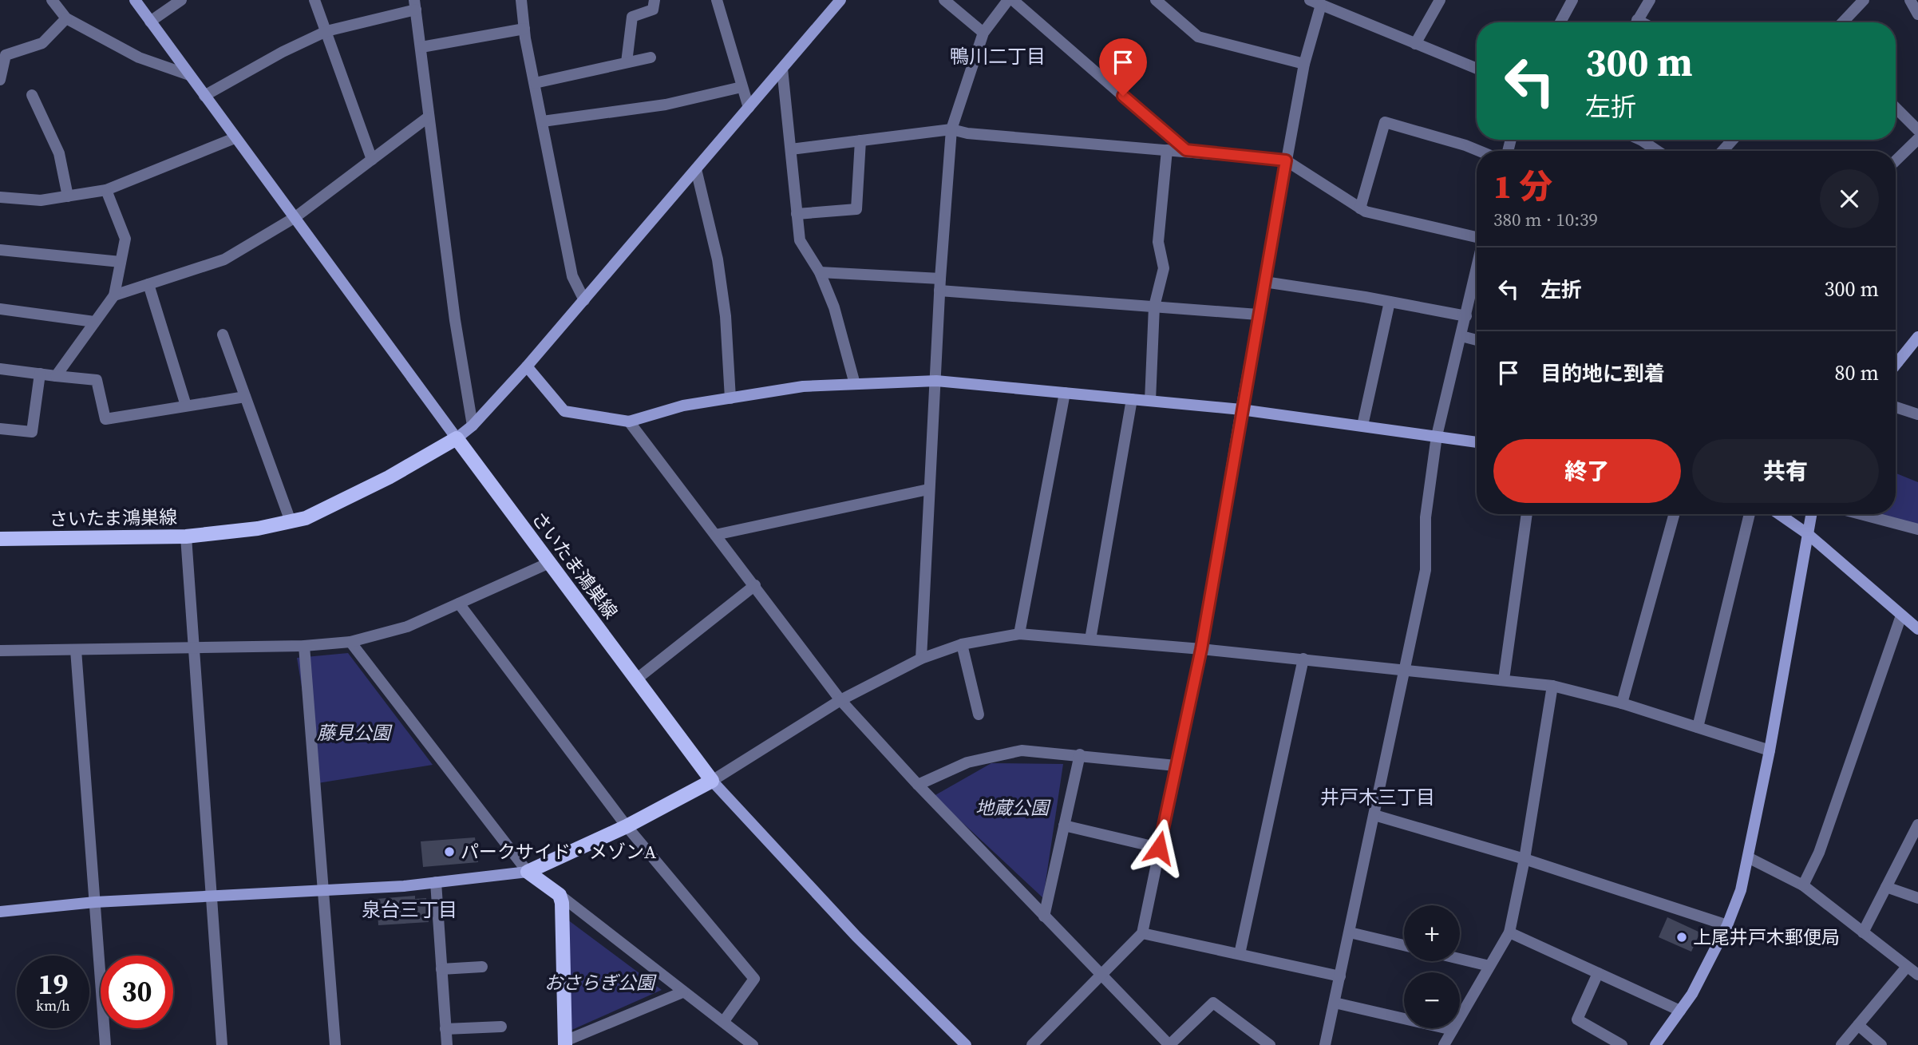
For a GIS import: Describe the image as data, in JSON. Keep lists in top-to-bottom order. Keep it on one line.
{"streets":{"main road":["さいたま鴻巣線"]},"districts":["鴨川二丁目","井戸木三丁目","泉台三丁目"],"parks":["藤見公園","地蔵公園","おさらぎ公園"],"places":["パークサイド・メゾンA","上尾井戸木郵便局"],"page":{"turn":["300 m","左折"],"heading":["1 分","380 m · 10:39"],"list":[{"name":"左折","value":"300 m"},{"name":"目的地に到着","value":"80 m"}],"buttons":["終了","共有"],"map_buttons":["+","−"],"speed":"19 km/h","limit":"30"}}
